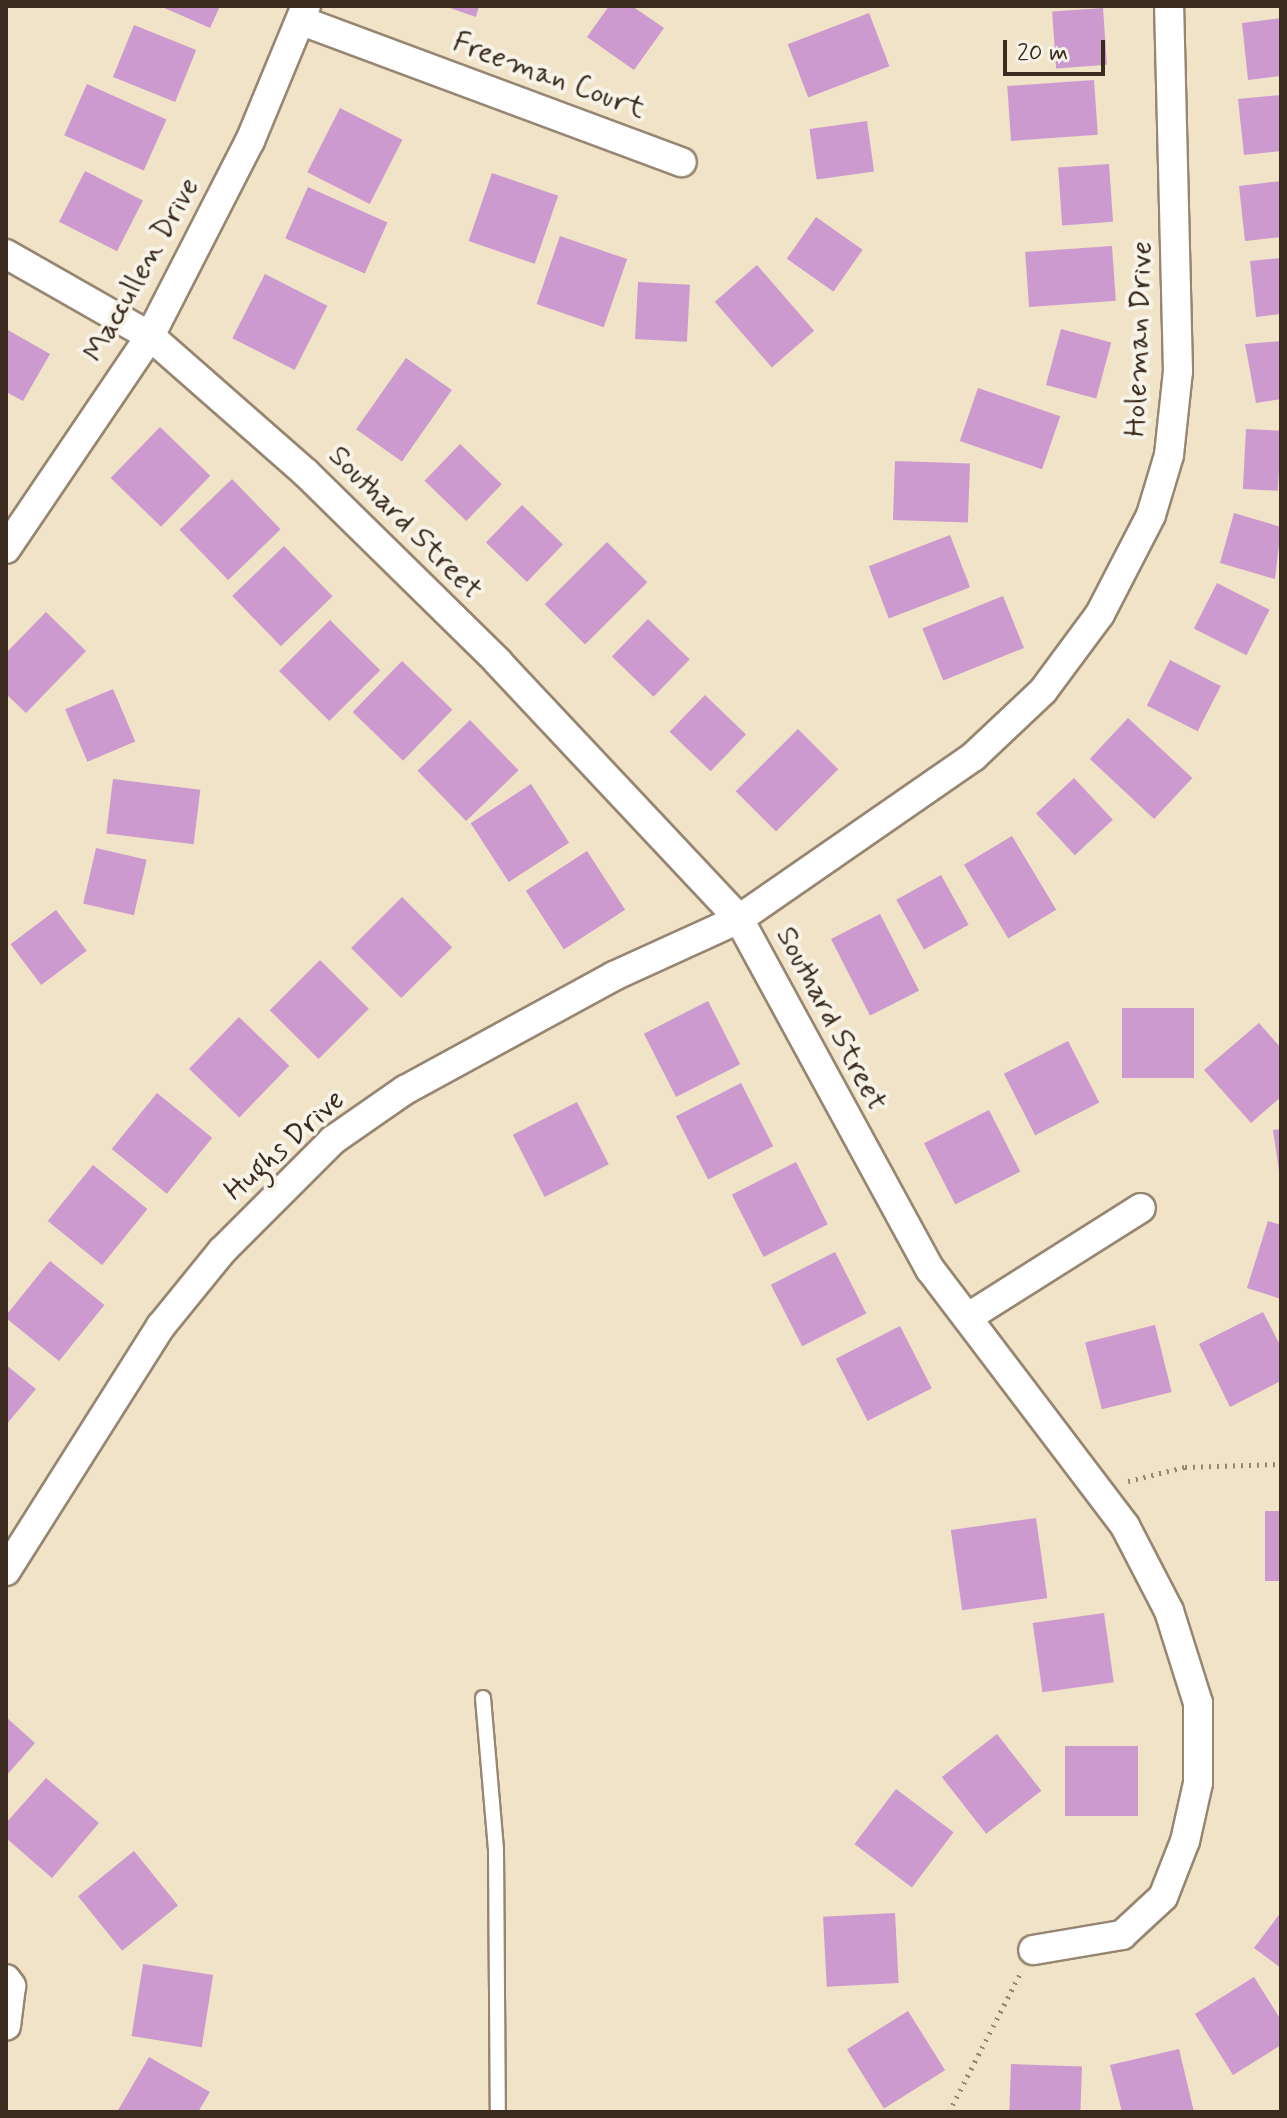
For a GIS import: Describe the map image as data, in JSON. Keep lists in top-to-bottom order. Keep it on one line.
{"streets":{"street":["Freeman Court","Maccullen Drive","Holeman Drive","Southard Street","Hughs Drive"]},"crossings":[["Freeman Court","Maccullen Drive"],["Maccullen Drive","Southard Street"],["Holeman Drive","Southard Street"],["Holeman Drive","Hughs Drive"],["Southard Street","Hughs Drive"]],"scale_bar":"20 m"}
